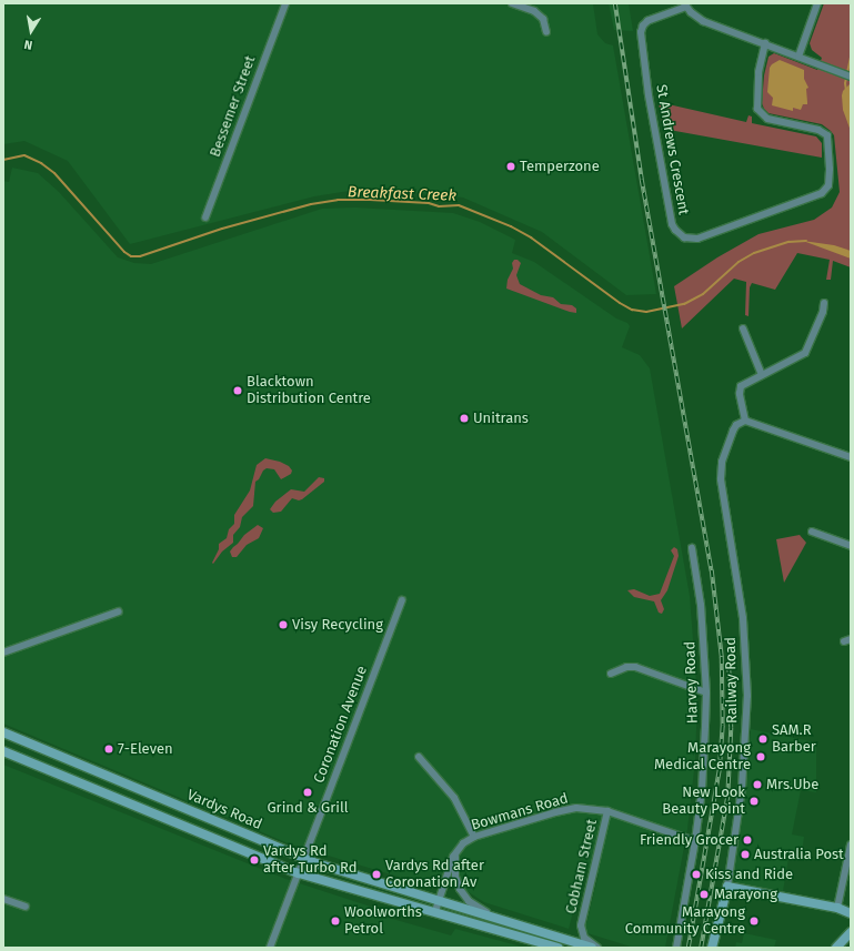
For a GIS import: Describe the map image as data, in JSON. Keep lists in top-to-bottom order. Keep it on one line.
{"streets":{"main road":["Railway Road","Vardys Road"],"street":["Bessemer Street","St Andrews Crescent","Harvey Road","Coronation Avenue","Bowmans Road","Cobham Street"]},"crossings":[["Harvey Road","Bowmans Road"],["Coronation Avenue","Vardys Road"],["Bowmans Road","Cobham Street"]],"water":["Breakfast Creek"],"places":["Temperzone","Blacktown Distribution Centre","Unitrans","Visy Recycling","SAM.R Barber","7-Eleven","Marayong Medical Centre","Mrs.Ube","Grind & Grill","New Look Beauty Point","Friendly Grocer","Australia Post","Vardys Rd after Turbo Rd","Vardys Rd after Coronation Av","Kiss and Ride","Marayong","Woolworths Petrol","Marayong Community Centre"],"north":"bottom"}
